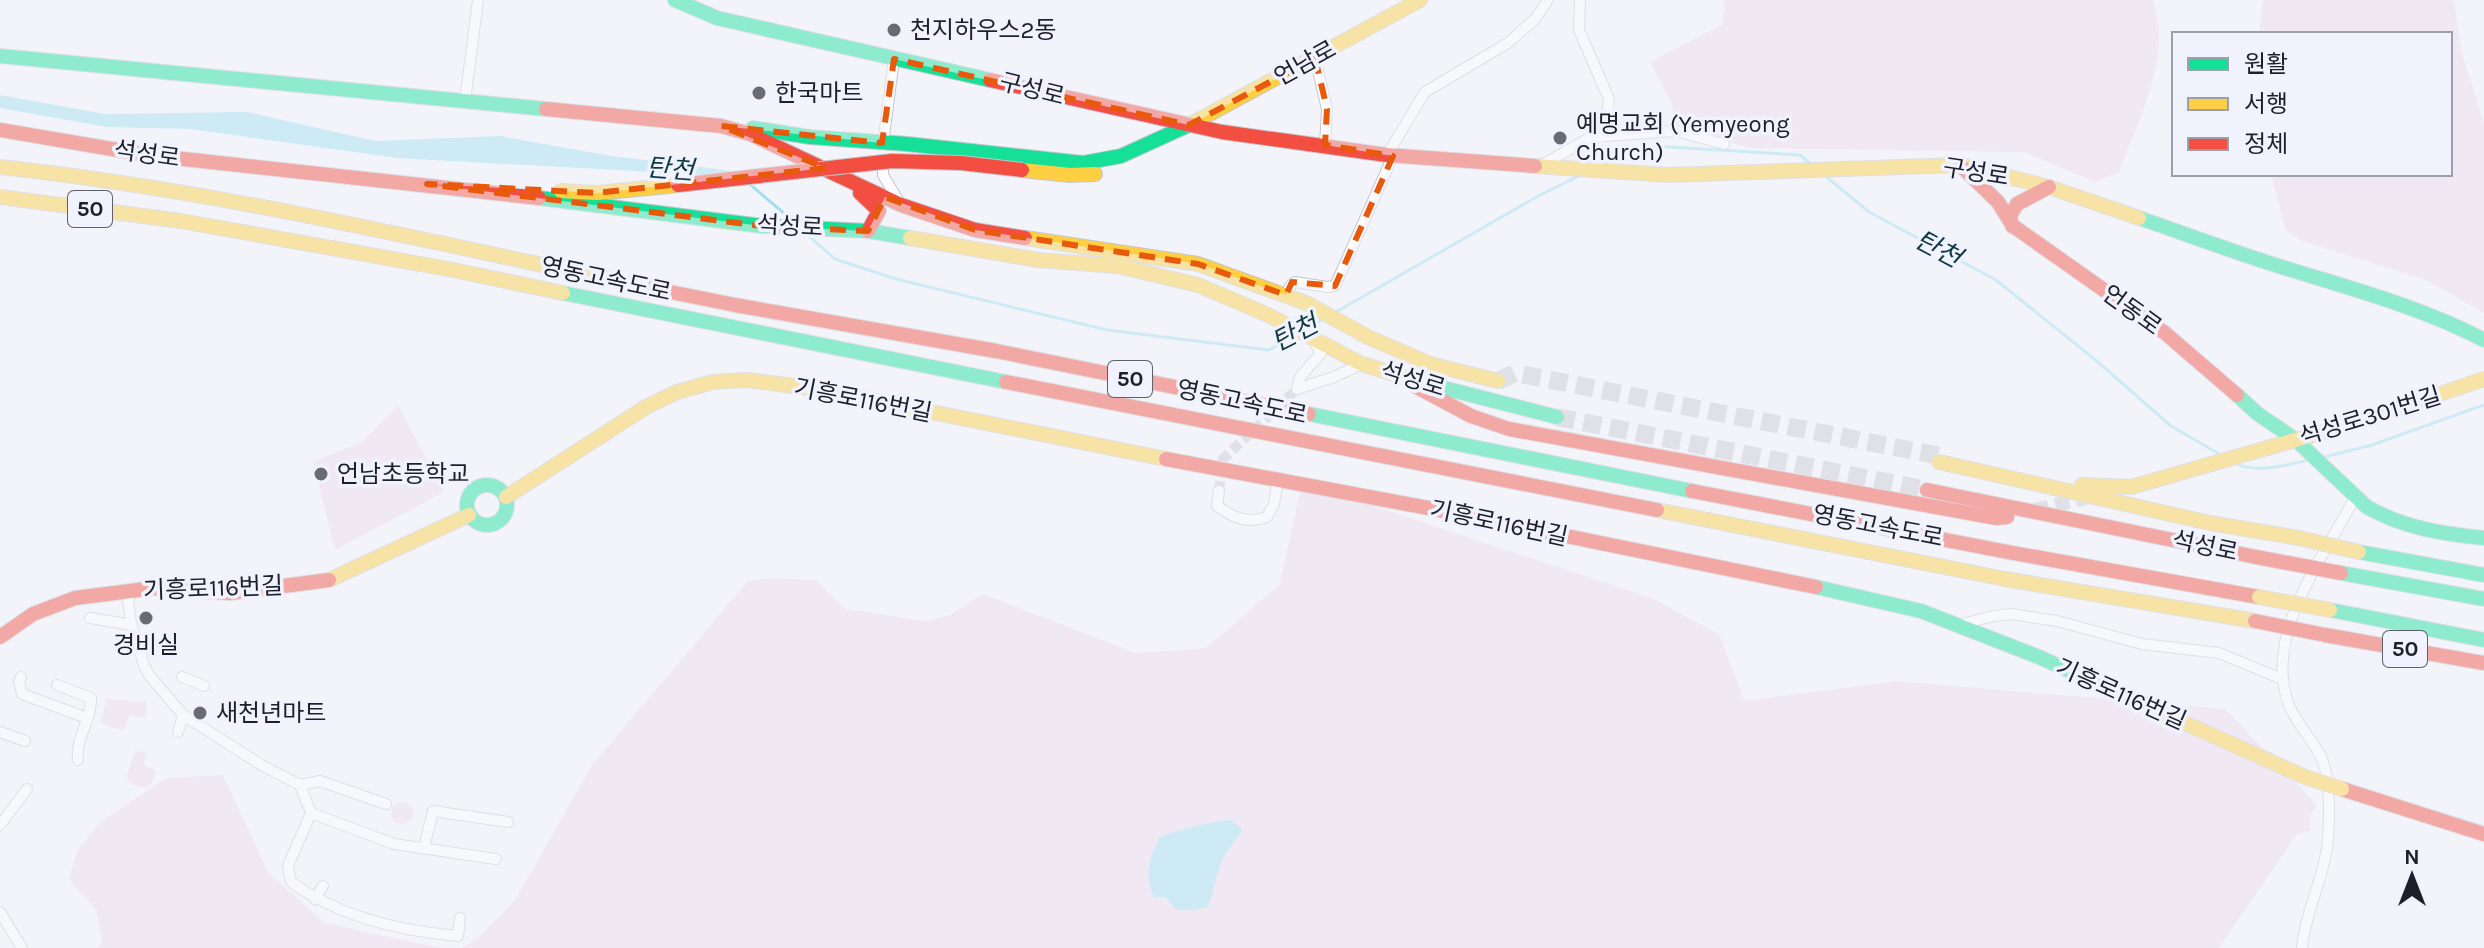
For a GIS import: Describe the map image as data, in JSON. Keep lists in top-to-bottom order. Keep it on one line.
{"streets":{"main road":["언남로","구성로","석성로","50","영동고속도로","언동로","기흥로116번길","석성로301번길"]},"crossings":[["언남로","구성로"],["구성로","언동로"],["석성로","석성로301번길"],["언동로","석성로301번길"]],"water":["탄천"],"places":["천지하우스2동","한국마트","예명교회 (Yemyeong Church)","언남초등학교","경비실","새천년마트"],"legend":["원활","서행","정체"],"north":"top"}
